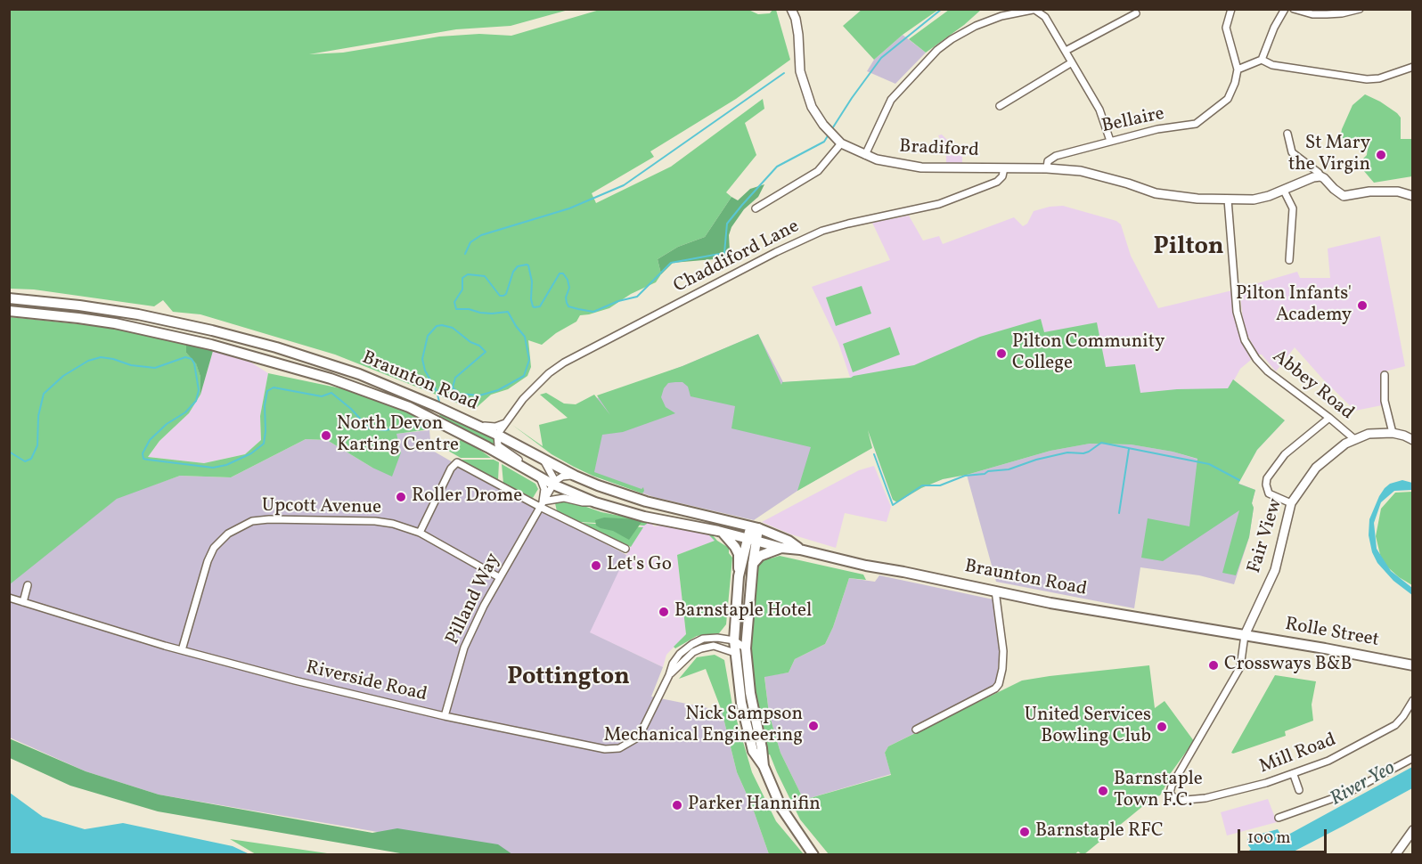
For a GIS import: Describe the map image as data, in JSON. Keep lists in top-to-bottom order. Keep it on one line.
{"streets":{"main road":["Braunton Road","Rolle Street"],"street":["Bellaire","Bradiford","Chaddiford Lane","Abbey Road","Upcott Avenue","Fair View","Pilland Way","Riverside Road","Mill Road"]},"crossings":[["Bellaire","Bradiford"],["Bradiford","Chaddiford Lane"],["Bradiford","Abbey Road"],["Chaddiford Lane","Braunton Road"],["Braunton Road","Fair View"],["Braunton Road","Pilland Way"],["Braunton Road","Rolle Street"],["Braunton Road","Mill Road"],["Abbey Road","Fair View"],["Upcott Avenue","Pilland Way"],["Upcott Avenue","Riverside Road"],["Fair View","Rolle Street"],["Fair View","Mill Road"],["Pilland Way","Riverside Road"],["Rolle Street","Mill Road"]],"districts":["Pilton","Pottington"],"water":["River Yeo"],"places":["St Mary the Virgin","Pilton Infants' Academy","Pilton Community College","North Devon Karting Centre","Roller Drome","Let's Go","Barnstaple Hotel","Crossways B&B","Nick Sampson Mechanical Engineering","United Services Bowling Club","Barnstaple Town F.C.","Parker Hannifin","Barnstaple RFC"],"scale_bar":"100 m"}
